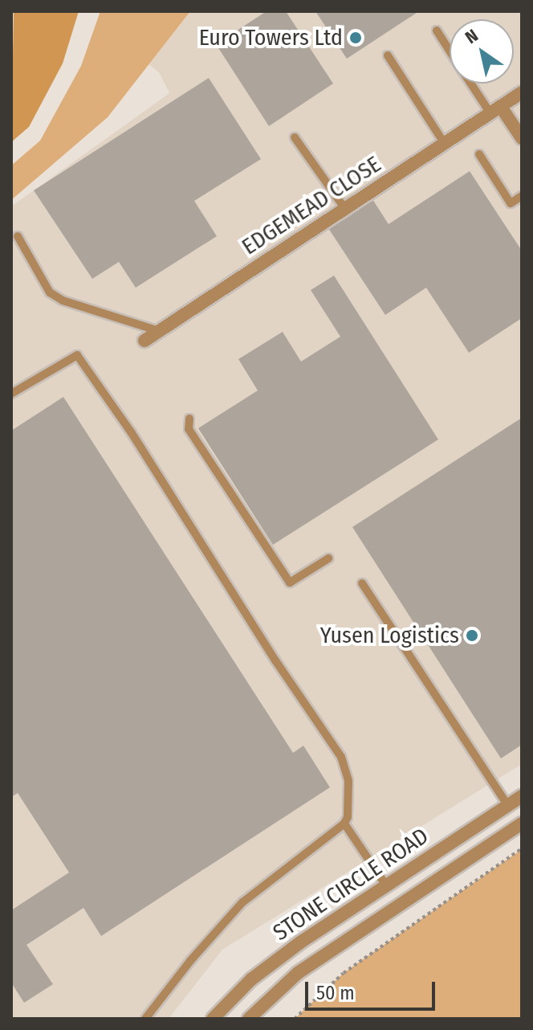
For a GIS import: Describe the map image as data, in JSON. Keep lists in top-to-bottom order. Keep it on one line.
{"streets":{"street":["EDGEMEAD CLOSE","STONE CIRCLE ROAD"]},"places":["Euro Towers Ltd","Yusen Logistics"],"scale_bar":"50 m","north":"top left"}
